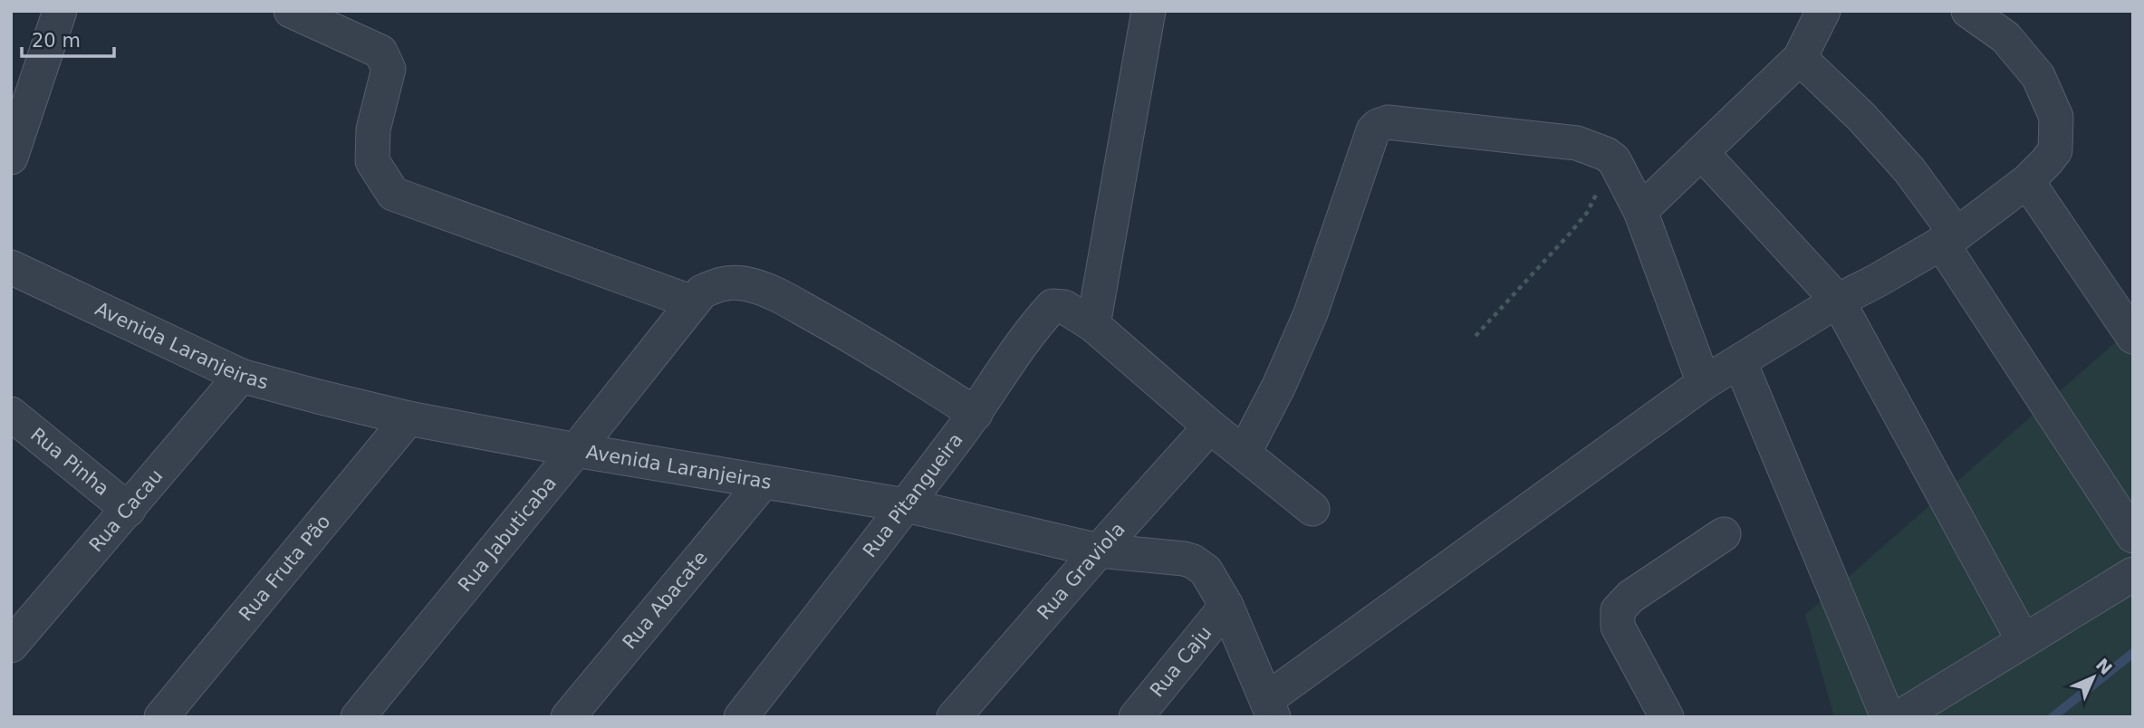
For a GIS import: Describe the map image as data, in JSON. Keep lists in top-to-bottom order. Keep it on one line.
{"streets":{"street":["Avenida Laranjeiras","Rua Pinha","Rua Pitangueira","Rua Cacau","Rua Jabuticaba","Rua Fruta Pão","Rua Graviola","Rua Abacate","Rua Caju"]},"crossings":[["Avenida Laranjeiras","Rua Pitangueira"],["Avenida Laranjeiras","Rua Cacau"],["Avenida Laranjeiras","Rua Jabuticaba"],["Avenida Laranjeiras","Rua Fruta Pão"],["Avenida Laranjeiras","Rua Graviola"],["Avenida Laranjeiras","Rua Abacate"],["Avenida Laranjeiras","Rua Caju"],["Rua Pinha","Rua Cacau"]],"scale_bar":"20 m","north":"top right"}
